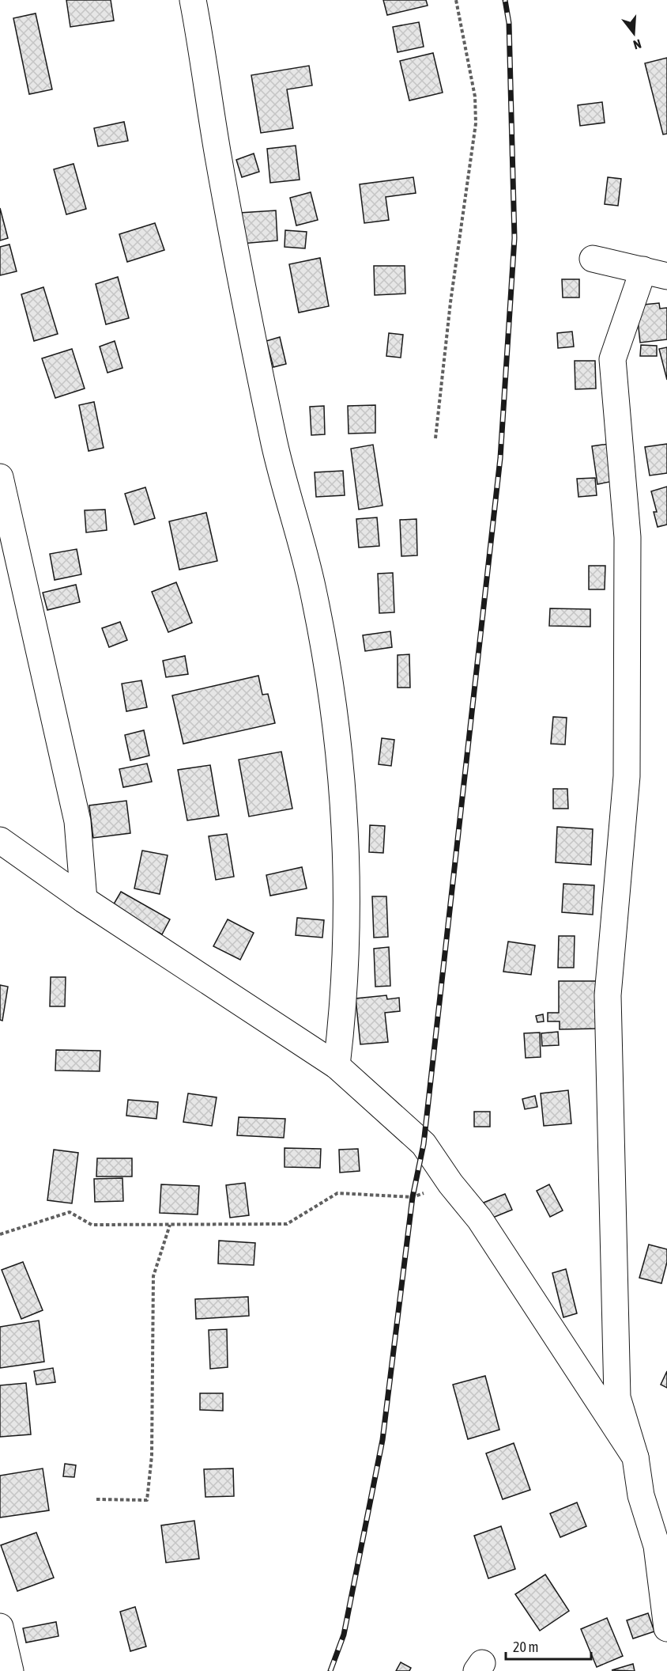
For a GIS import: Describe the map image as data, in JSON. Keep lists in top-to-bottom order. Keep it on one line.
{"scale_bar":"20 m","north":"bottom"}
